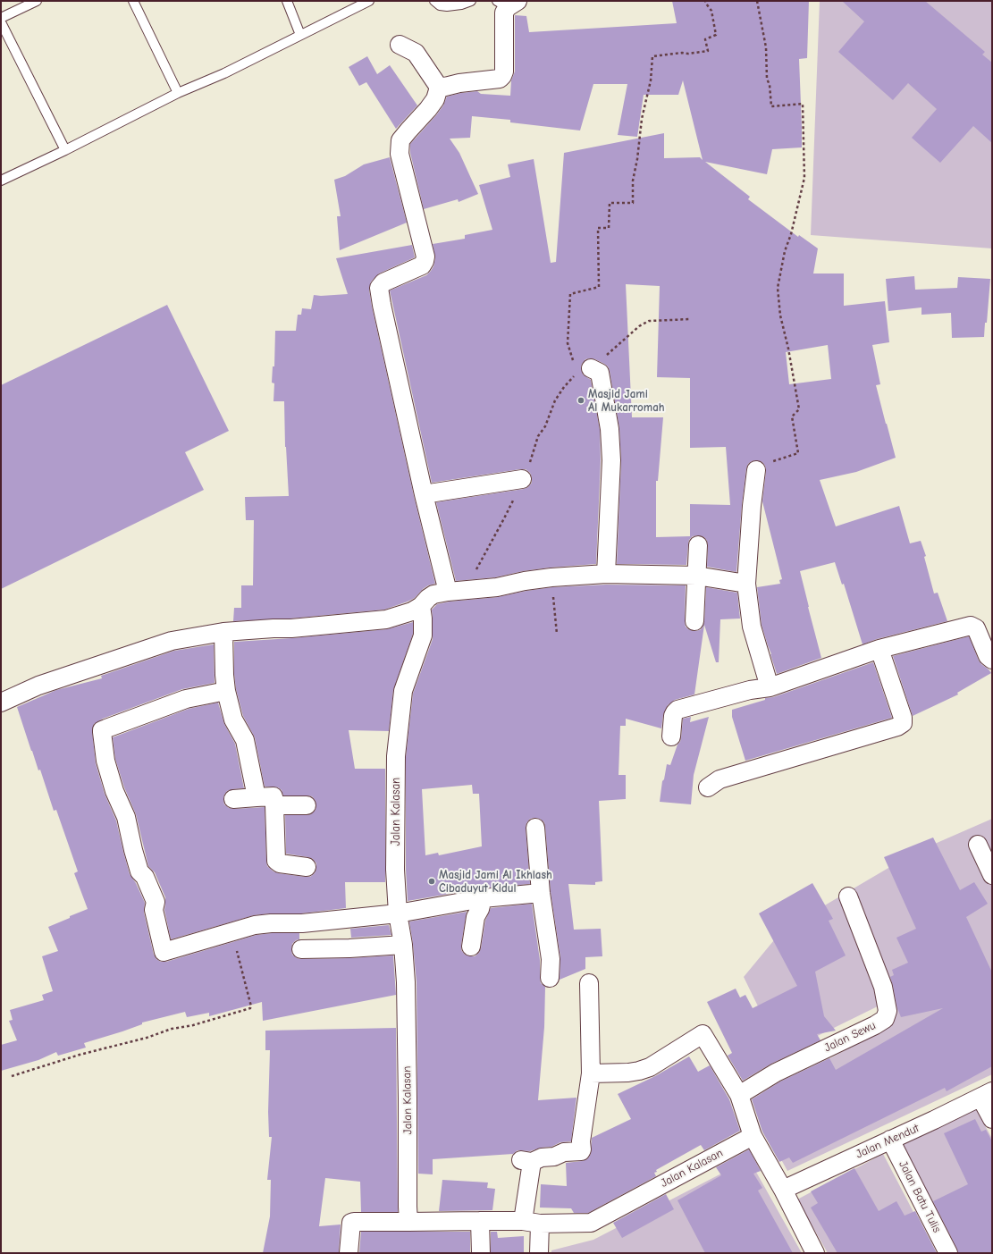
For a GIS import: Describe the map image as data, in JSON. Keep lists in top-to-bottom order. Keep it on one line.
{"streets":{"street":["Jalan Kalasan","Jalan Sewu","Jalan Mendut","Jalan Batu Tulis"]},"crossings":[["Jalan Mendut","Jalan Batu Tulis"]],"places":["Masjid Jami Al Mukarromah","Masjid Jami Al Ikhlash Cibaduyut Kidul"]}
